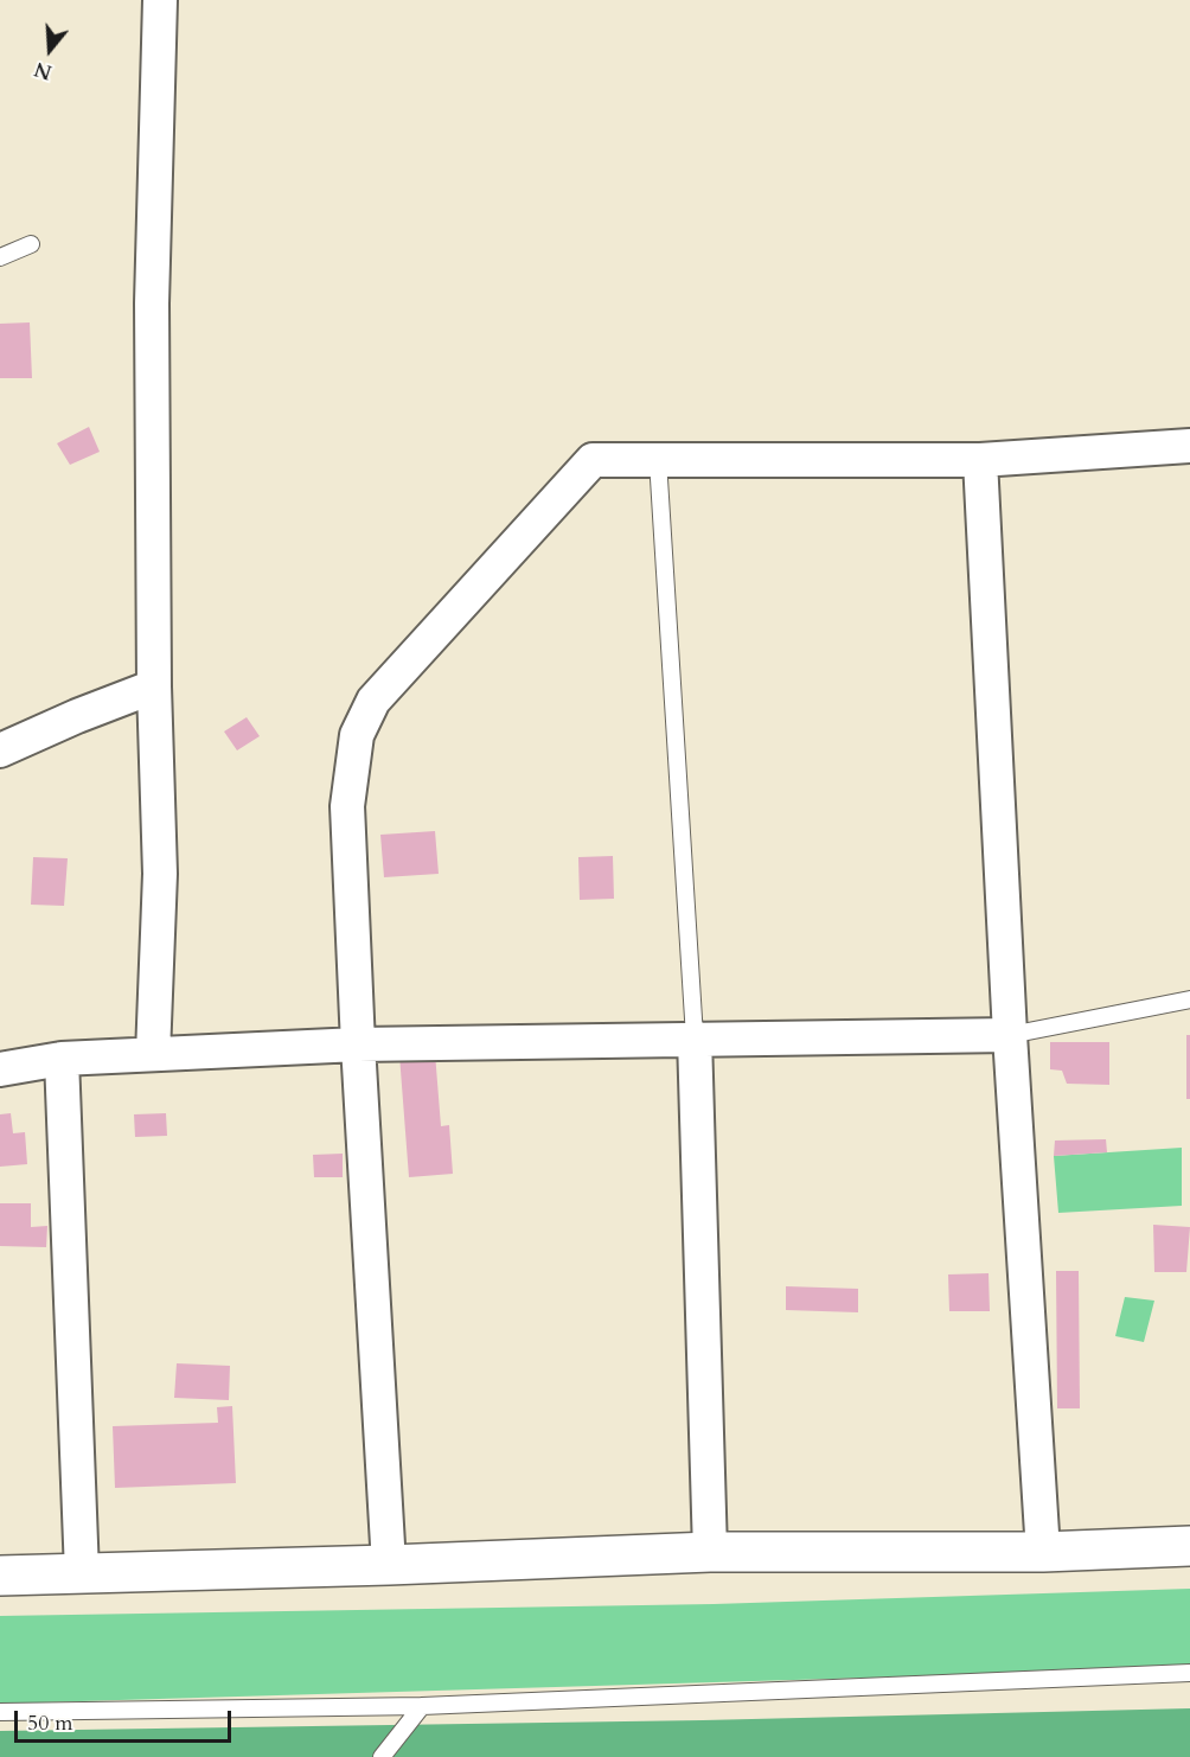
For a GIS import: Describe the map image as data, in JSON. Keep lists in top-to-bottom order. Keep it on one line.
{"scale_bar":"50 m","north":"bottom"}
